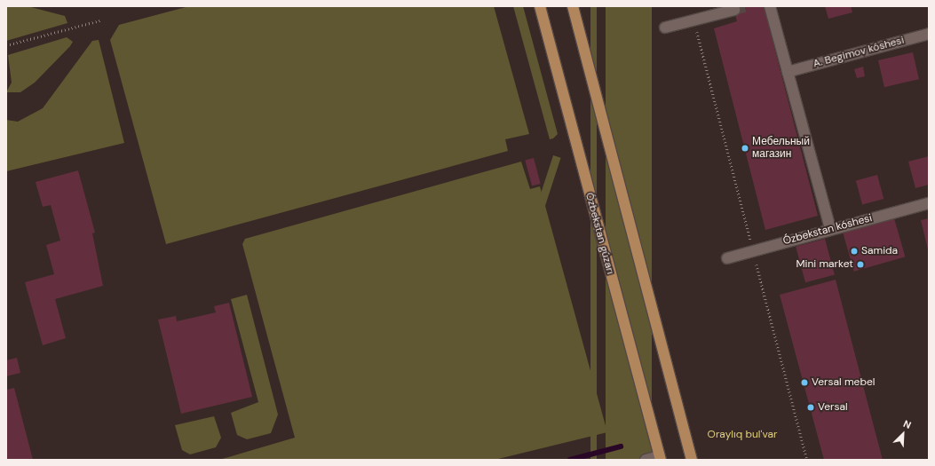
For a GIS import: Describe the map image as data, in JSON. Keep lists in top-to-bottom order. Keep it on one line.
{"streets":{"main road":["Ózbekstan gúzarı"],"street":["A. Begimov kóshesi","Ózbekstan kóshesi"]},"parks":["Oraylıq bul'var"],"places":["Мебельный магазин","Samida","Mini market","Versal mebel","Versal"],"north":"top right"}
